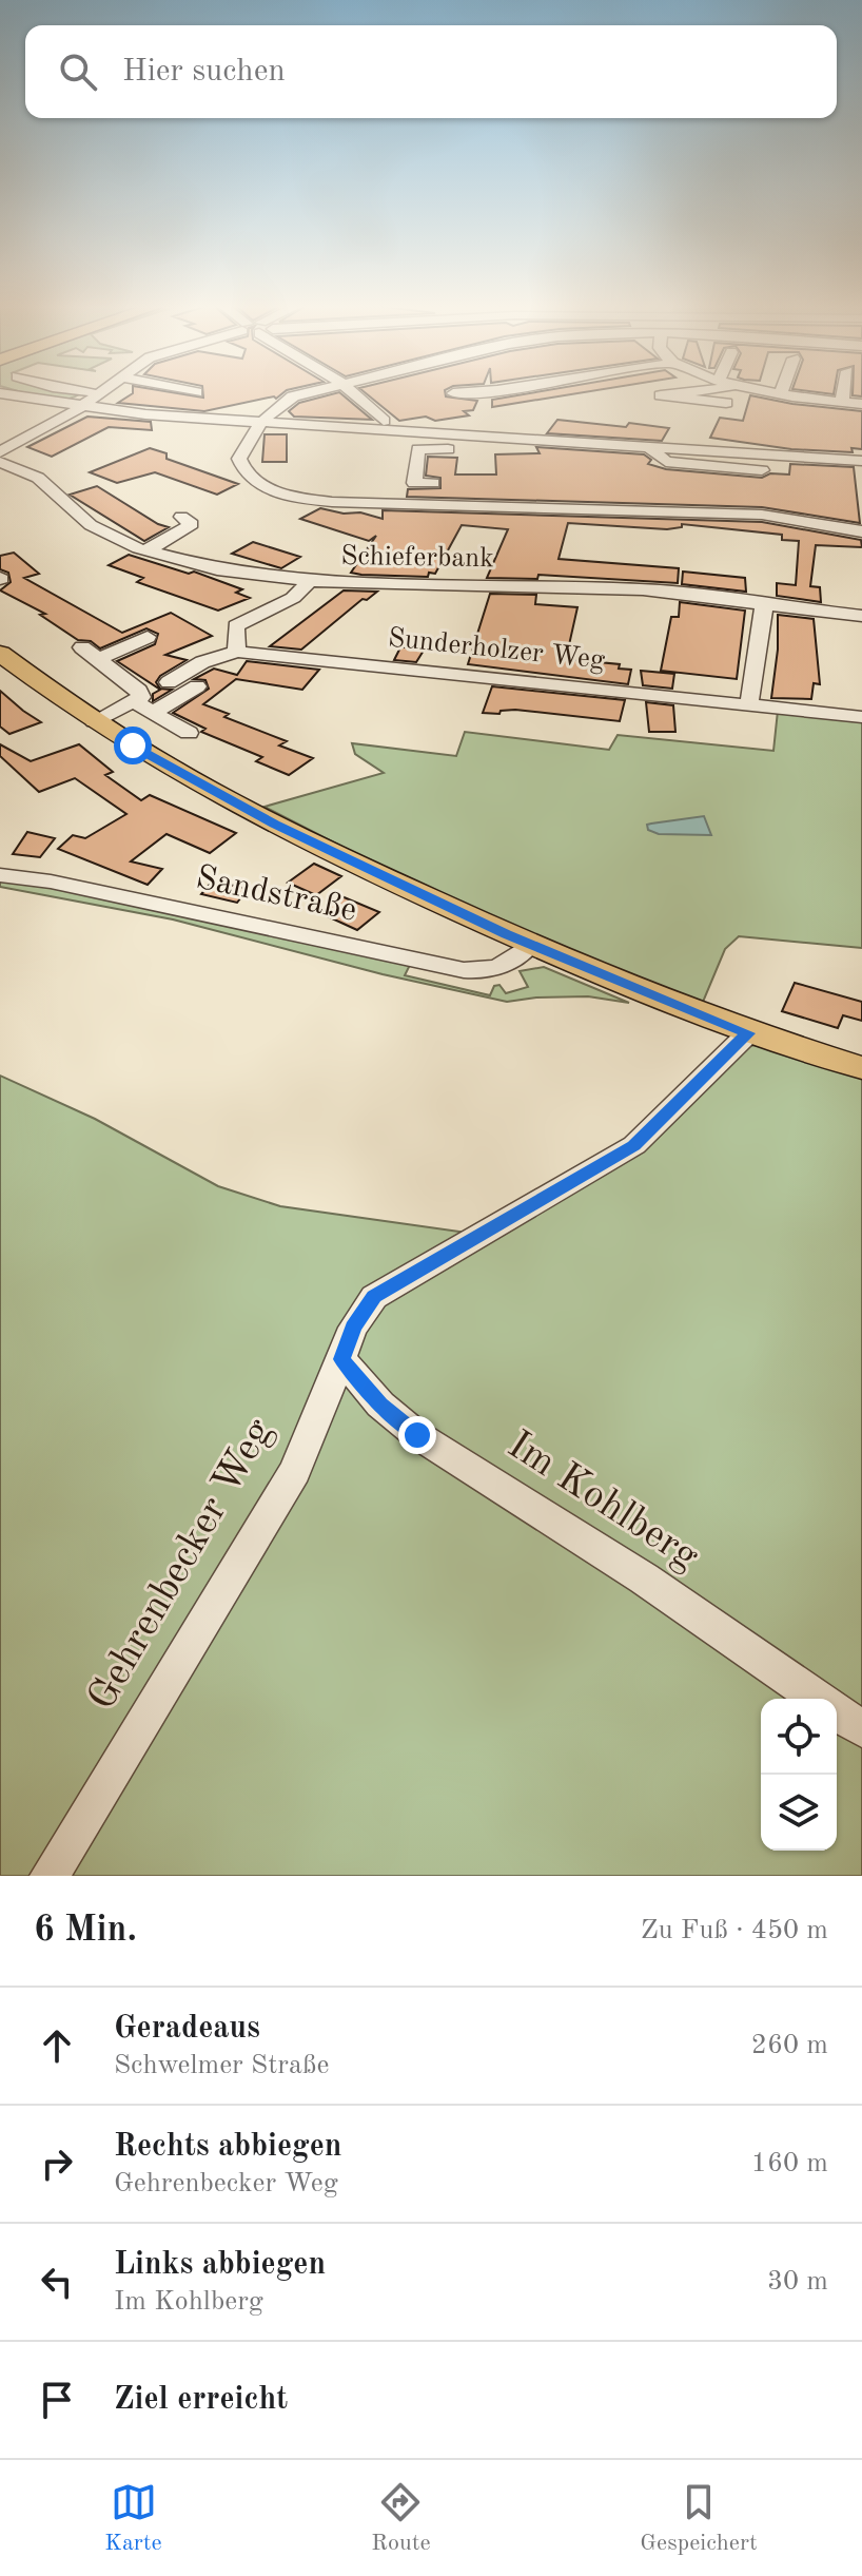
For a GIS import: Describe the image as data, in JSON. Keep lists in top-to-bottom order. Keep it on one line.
{"streets":{"street":["Schieferbank","Sunderholzer Weg","Sandstraße","Im Kohlberg","Gehrenbecker Weg"]},"crossings":[["Im Kohlberg","Gehrenbecker Weg"]],"page":{"search":"Hier suchen","heading":["6 Min.","Zu Fuß · 450 m"],"list":[["Geradeaus","Schwelmer Straße","260 m"],["Rechts abbiegen","Gehrenbecker Weg","160 m"],["Links abbiegen","Im Kohlberg","30 m"],"Ziel erreicht"],"nav":["Karte","Route","Gespeichert"]}}
